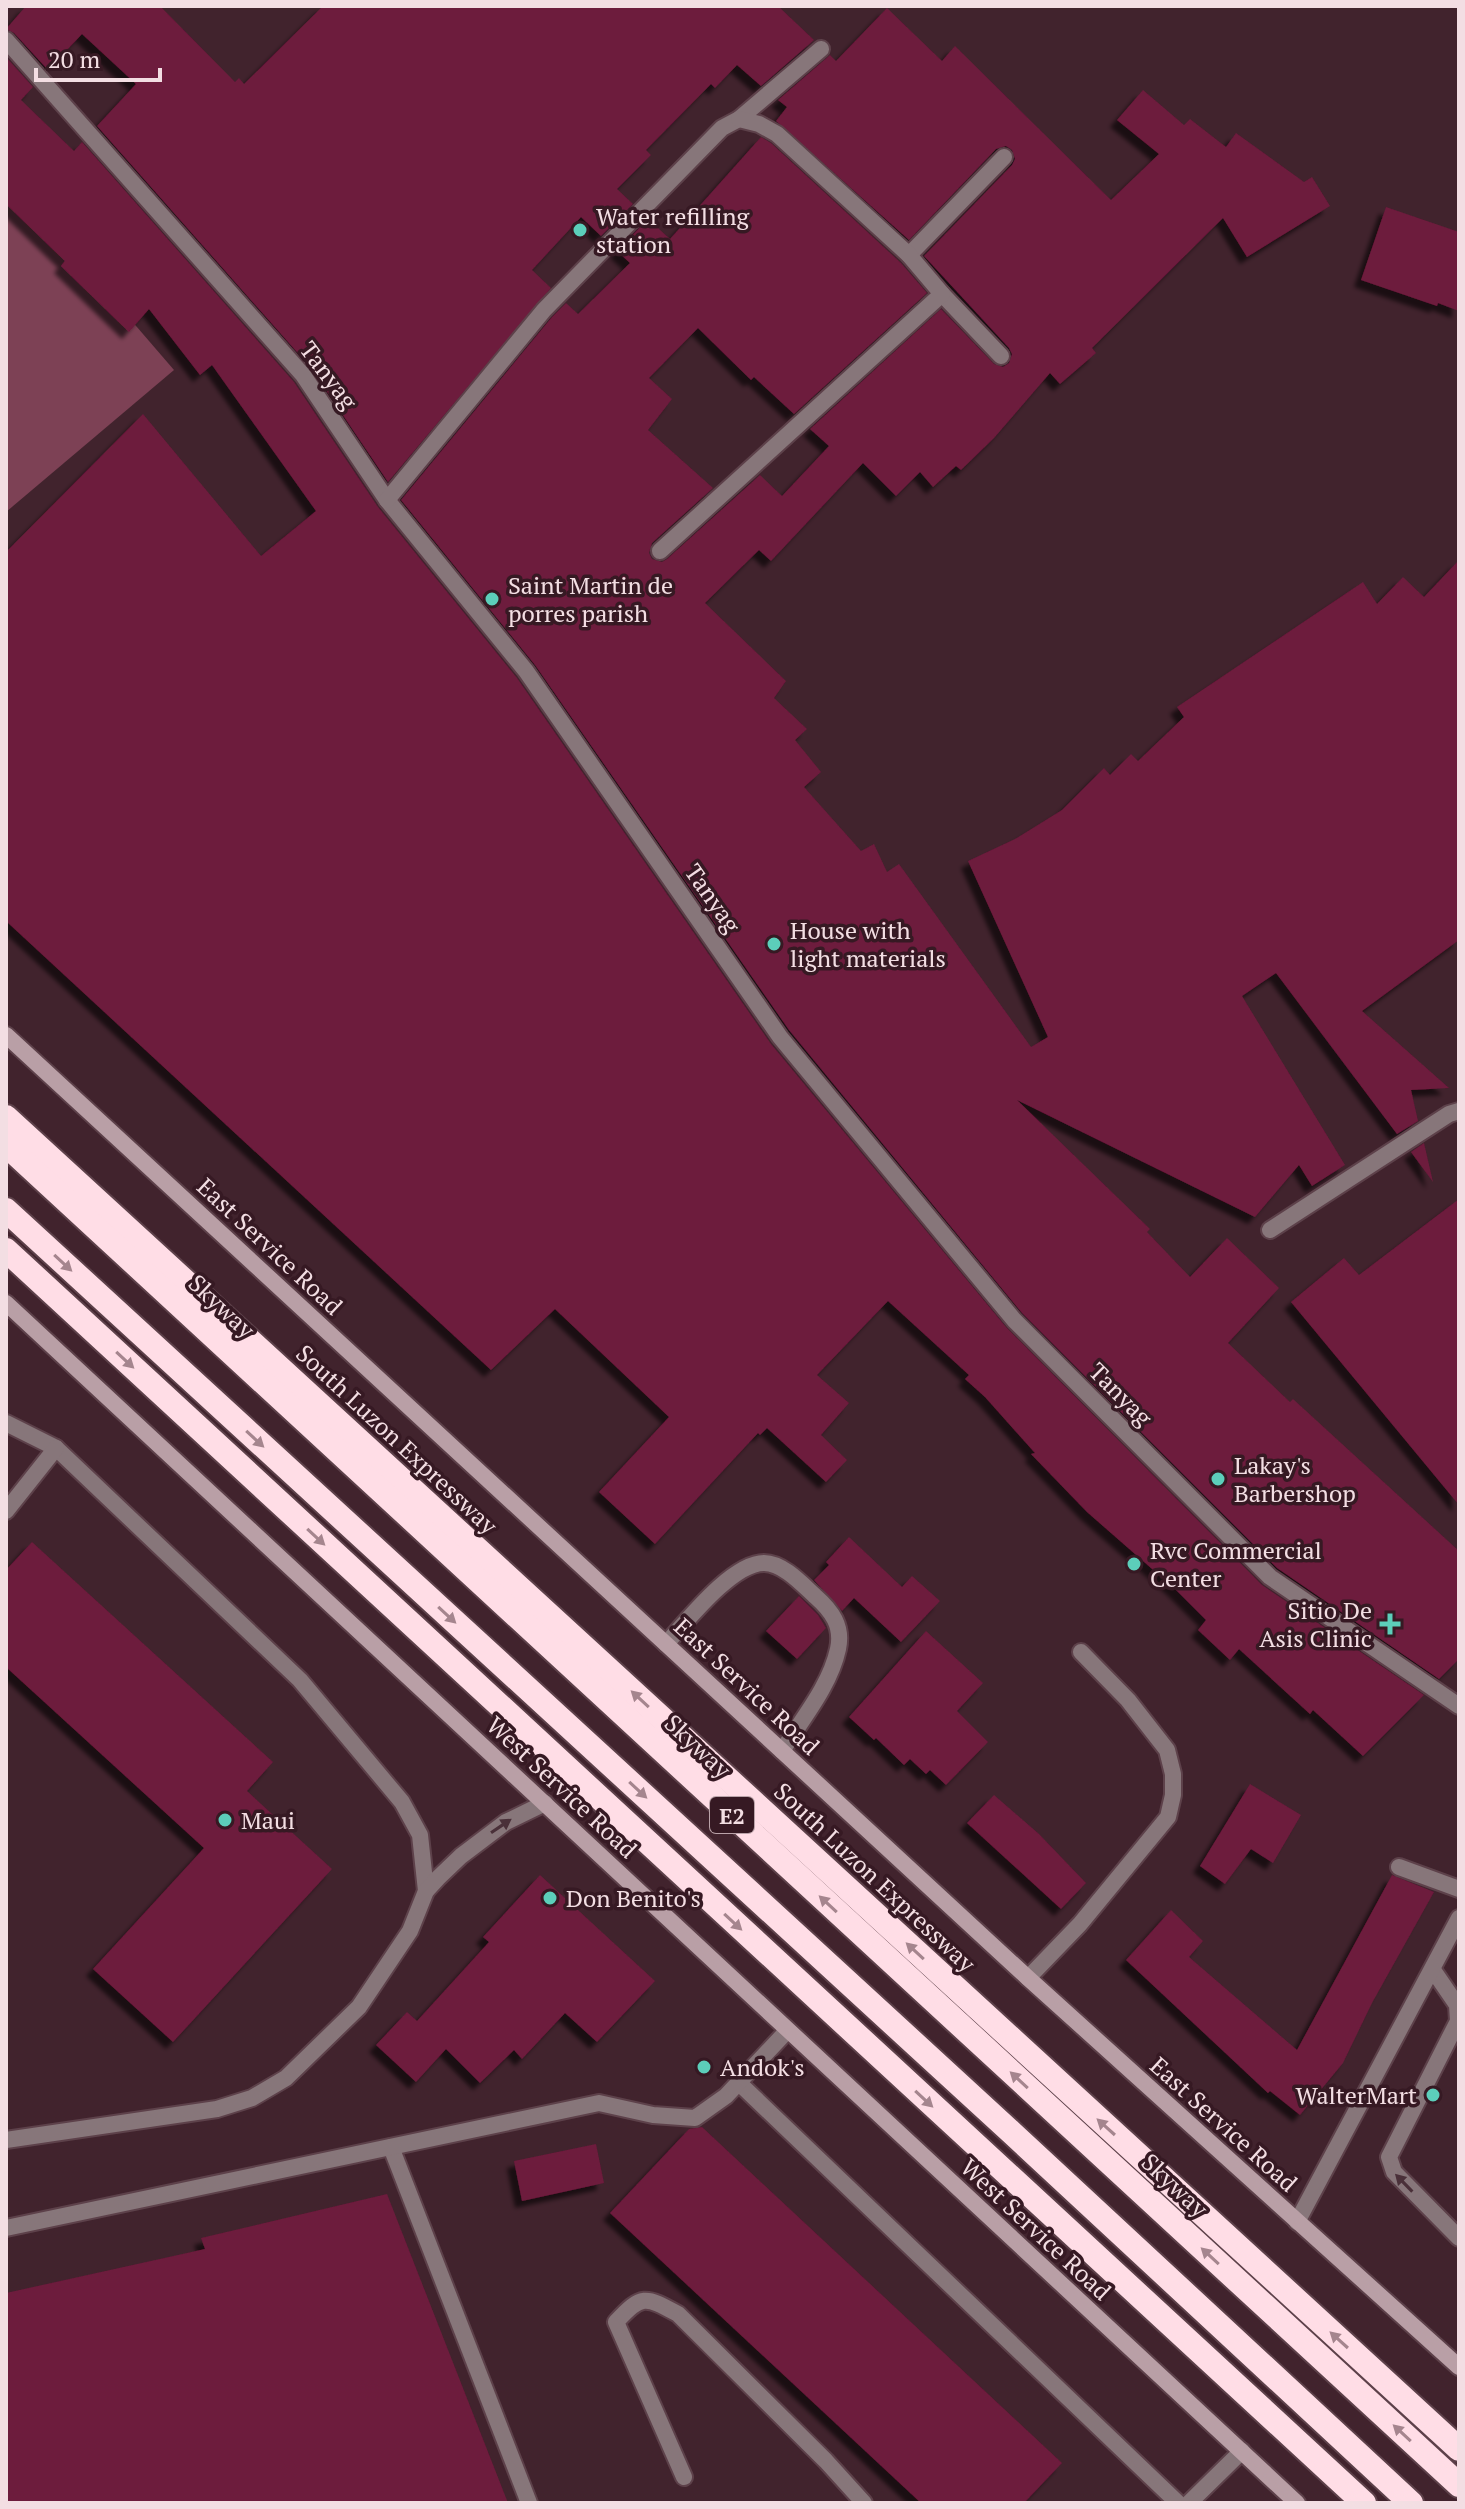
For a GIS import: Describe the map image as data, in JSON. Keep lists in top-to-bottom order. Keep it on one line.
{"streets":{"highway":["Skyway","South Luzon Expressway","E2"],"main road":["East Service Road","West Service Road"],"street":["Tanyag"]},"places":{"other":["Water refilling station","Saint Martin de porres parish","House with light materials","Lakay's Barbershop","Rvc Commercial Center","Maui","Don Benito's","Andok's","WalterMart"],"health":["Sitio De Asis Clinic"]},"scale_bar":"20 m"}
